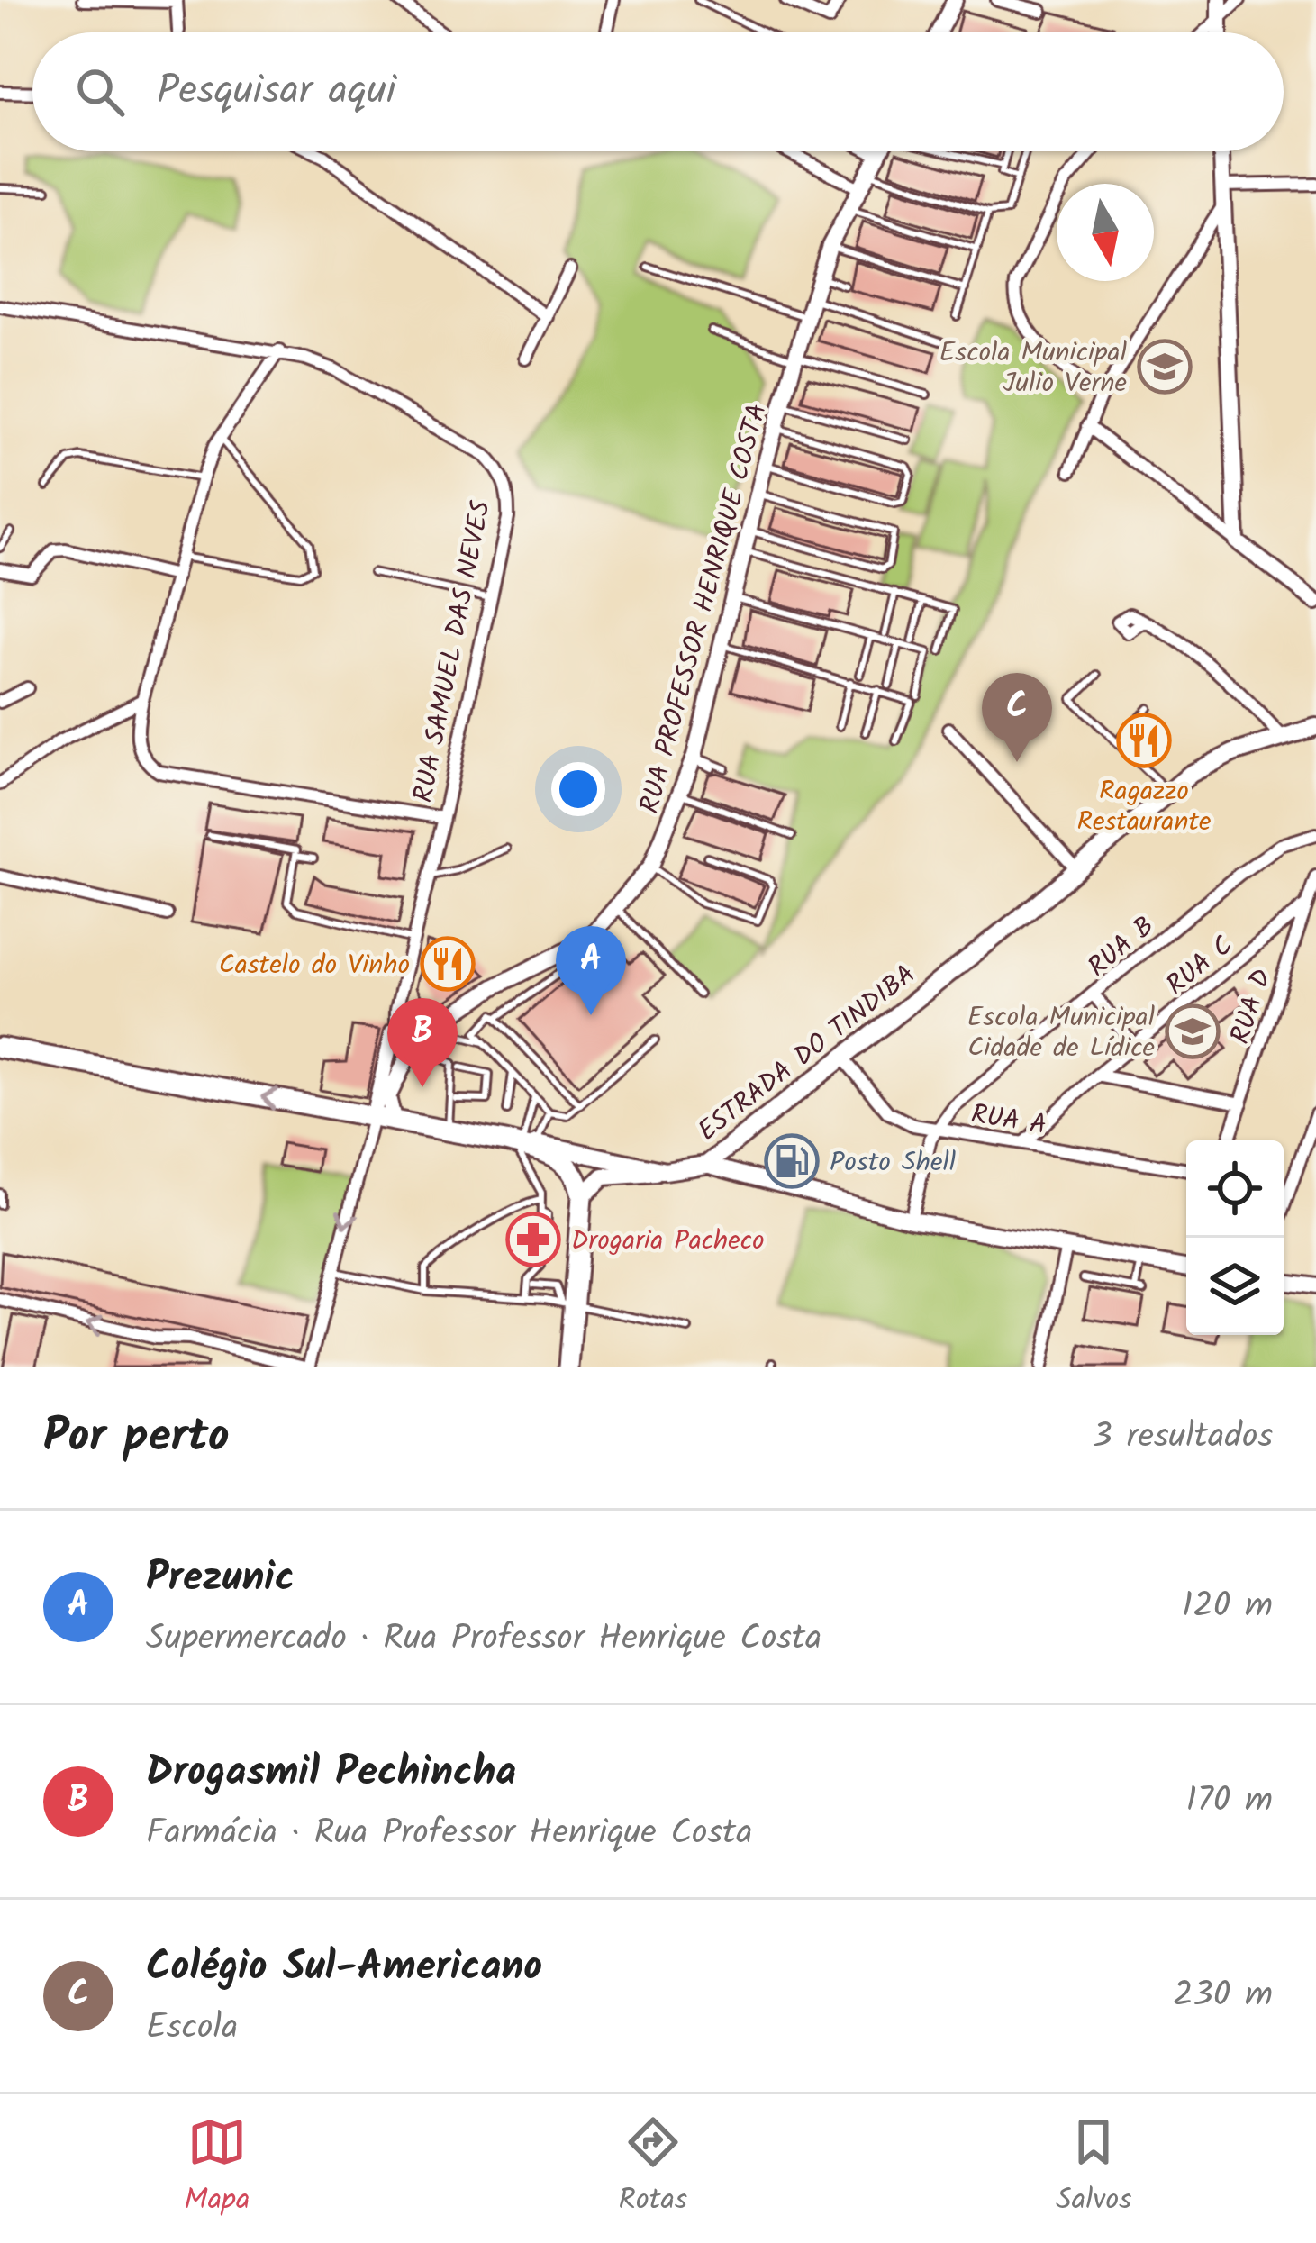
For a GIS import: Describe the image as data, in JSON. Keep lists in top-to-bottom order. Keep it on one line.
{"streets":{"main road":["ESTRADA DO TINDIBA"],"street":["RUA PROFESSOR HENRIQUE COSTA","RUA SAMUEL DAS NEVES","RUA B","RUA C","RUA D","RUA A"]},"crossings":[["RUA PROFESSOR HENRIQUE COSTA","RUA SAMUEL DAS NEVES"],["RUA PROFESSOR HENRIQUE COSTA","ESTRADA DO TINDIBA"],["RUA SAMUEL DAS NEVES","ESTRADA DO TINDIBA"],["RUA B","RUA A"],["RUA C","RUA D"],["RUA C","RUA A"],["ESTRADA DO TINDIBA","RUA A"]],"places":{"school or university":["Escola Municipal Julio Verne","Escola Municipal Cidade de Lídice"],"restaurant":["Ragazzo Restaurante","Castelo do Vinho"],"fuel station":["Posto Shell"],"pharmacy":["Drogaria Pacheco"]},"north":"bottom","page":{"search":"Pesquisar aqui","pins":["C","A","B"],"heading":["Por perto","3 resultados"],"list":[{"mark":"A","name":"Prezunic","note":"Supermercado · Rua Professor Henrique Costa","value":"120 m"},{"mark":"B","name":"Drogasmil Pechincha","note":"Farmácia · Rua Professor Henrique Costa","value":"170 m"},{"mark":"C","name":"Colégio Sul-Americano","note":"Escola","value":"230 m"}],"nav":["Mapa","Rotas","Salvos"]}}
